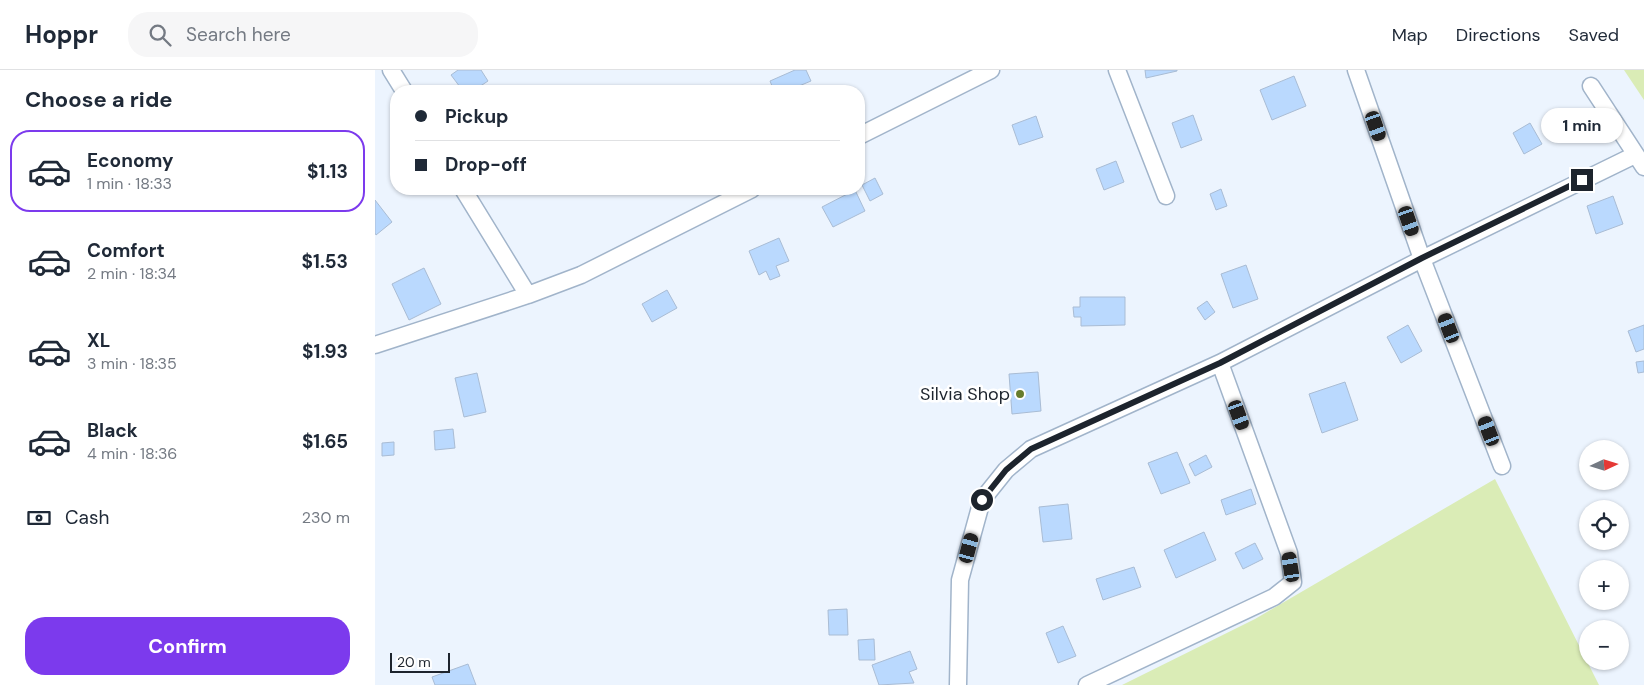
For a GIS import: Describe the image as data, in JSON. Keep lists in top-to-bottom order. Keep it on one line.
{"places":["Silvia Shop"],"scale_bar":"20 m","north":"right","page":{"header":"Hoppr","search":"Search here","nav":["Map","Directions","Saved"],"heading":"Choose a ride","banner":["Pickup","Drop-off"],"bubble":"1 min","list":[{"name":"Economy","note":"1 min · 18:33","value":"$1.13"},{"name":"Comfort","note":"2 min · 18:34","value":"$1.53"},{"name":"XL","note":"3 min · 18:35","value":"$1.93"},{"name":"Black","note":"4 min · 18:36","value":"$1.65"}],"map_buttons":["+","−"],"pay":["Cash","230 m"],"buttons":"Confirm","scale":"20 m"}}
